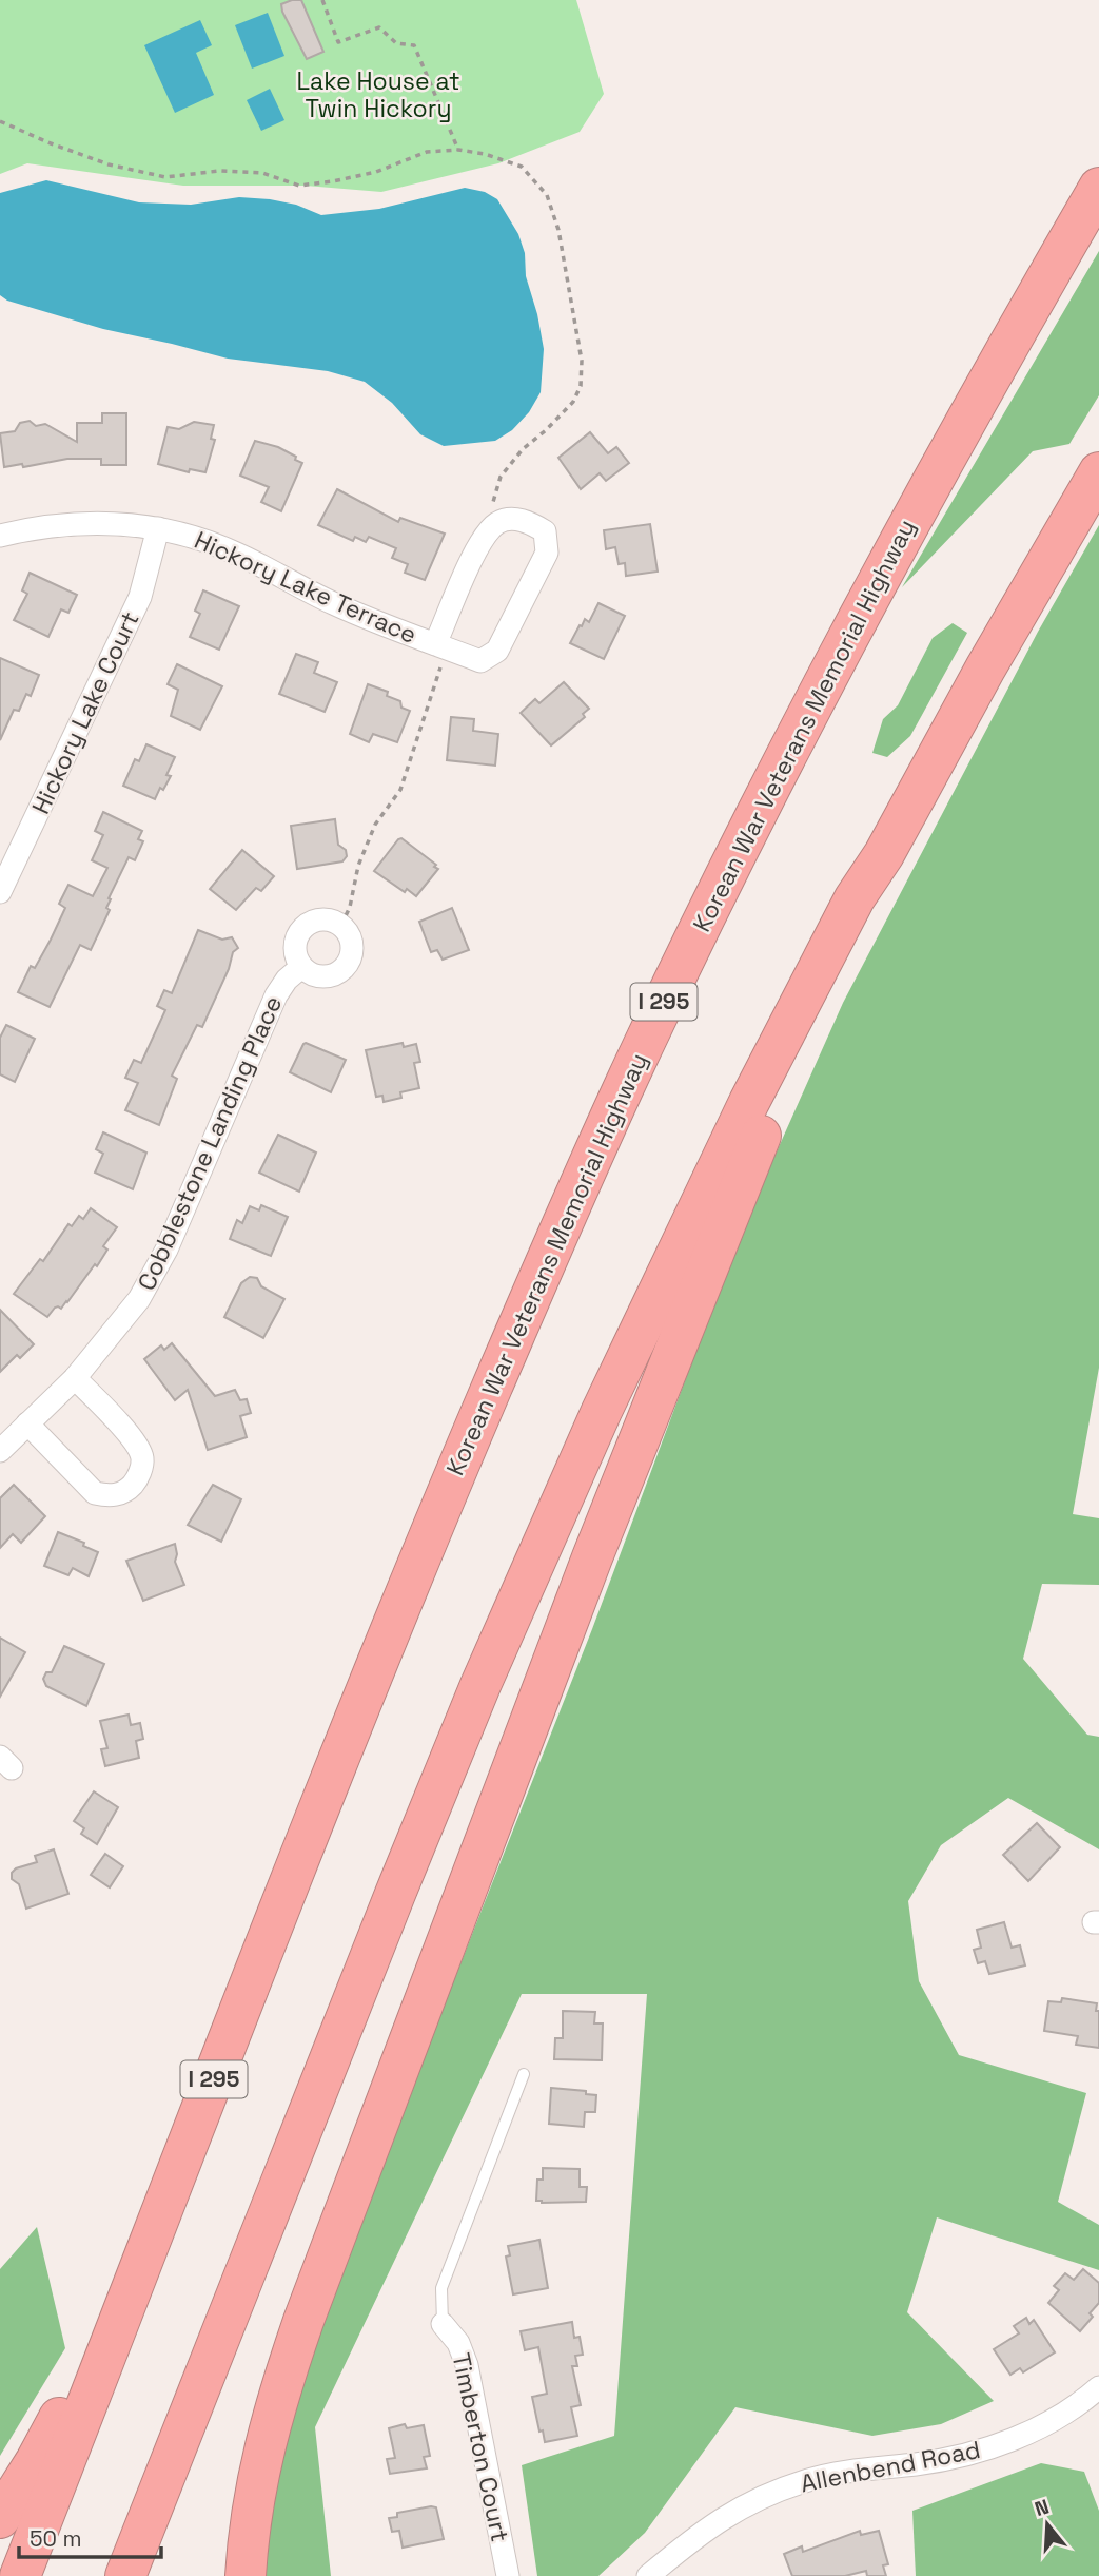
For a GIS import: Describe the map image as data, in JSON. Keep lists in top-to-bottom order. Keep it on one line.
{"streets":{"highway":["Korean War Veterans Memorial Highway","I 295"],"street":["Hickory Lake Terrace","Hickory Lake Court","Cobblestone Landing Place","Timberton Court","Allenbend Road"]},"crossings":[["Hickory Lake Terrace","Hickory Lake Court"]],"parks":["Lake House at Twin Hickory"],"scale_bar":"50 m","north":"top"}
